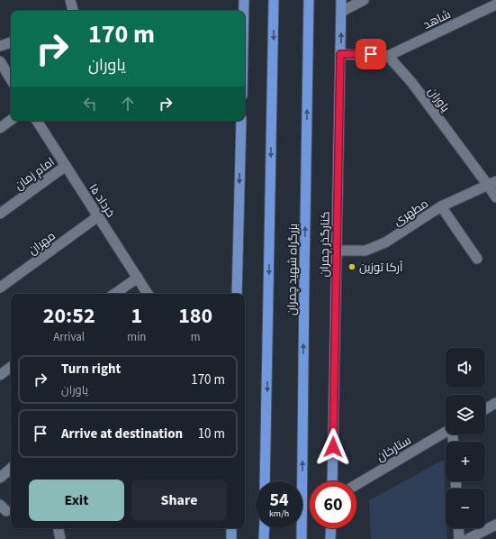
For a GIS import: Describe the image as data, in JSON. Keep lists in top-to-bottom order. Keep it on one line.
{"streets":{"highway":["بزرگراه شهید چمران"],"main road":["کنارگذر چمران"],"street":["شاهد","یاوران","امام زمان","۱۵ خرداد","مطهری","مهران","ستارخان"]},"crossings":[["شاهد","یاوران"],["یاوران","مطهری"],["امام زمان","۱۵ خرداد"],["۱۵ خرداد","مهران"],["مطهری","کنارگذر چمران"]],"places":["آرکا توزین"],"page":{"turn":["170 m","یاوران"],"eta":["20:52","Arrival","1","min","180","m"],"map_buttons":["+","−"],"list":[{"name":"Turn right","note":"یاوران","value":"170 m"},{"name":"Arrive at destination","value":"10 m"}],"buttons":["Exit","Share"],"speed":"54 km/h","limit":"60"}}
